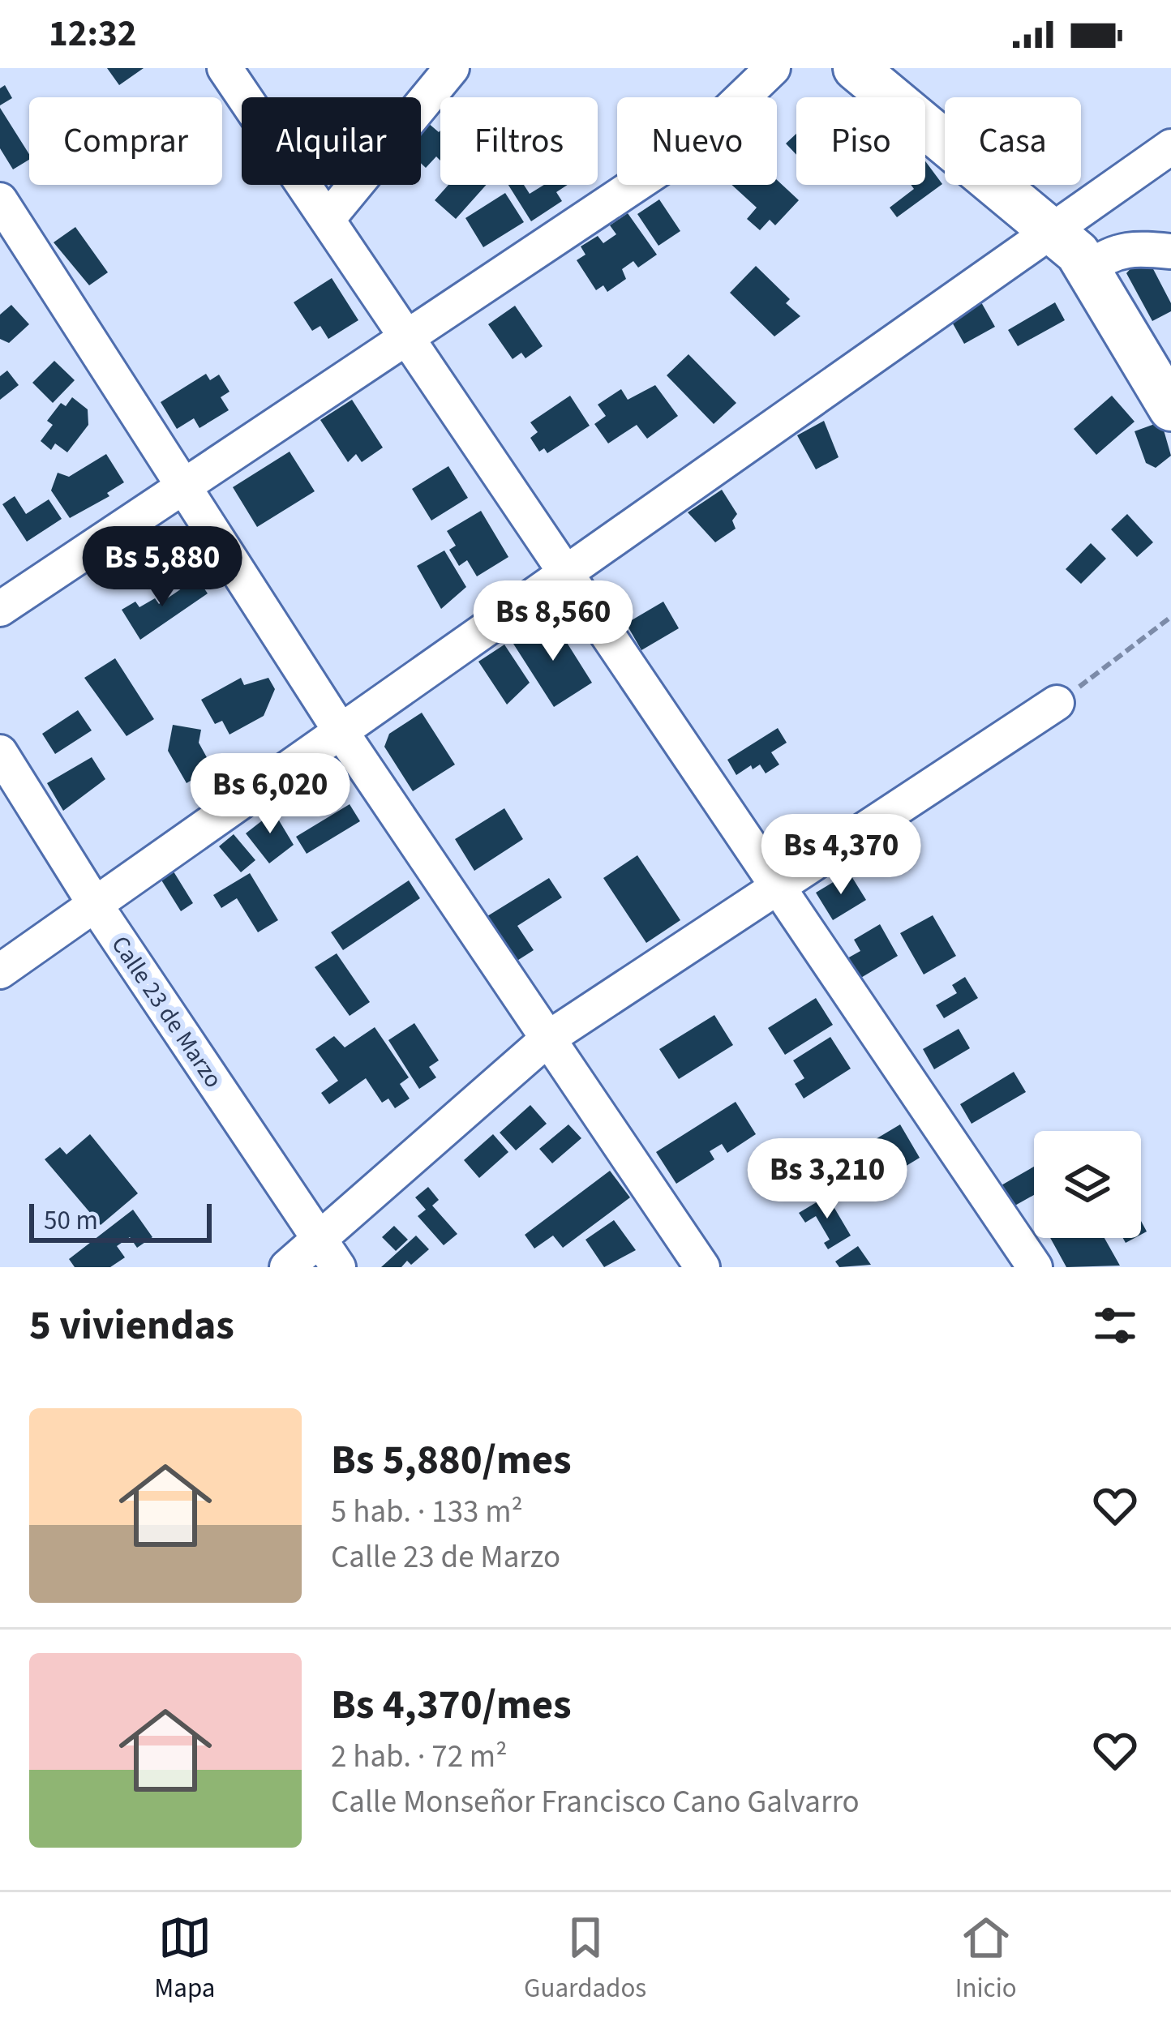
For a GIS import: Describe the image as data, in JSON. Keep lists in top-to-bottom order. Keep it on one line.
{"streets":{"street":["Calle 23 de Marzo"]},"scale_bar":"50 m","page":{"status":"12:32","chip":["Comprar","Alquilar","Filtros","Nuevo","Piso","Casa"],"price":["Bs 5,880","Bs 8,560","Bs 6,020","Bs 4,370","Bs 3,210"],"scale":"50 m","heading":"5 viviendas","list":[{"name":"Bs 5,880/mes","note":"5 hab. · 133 m² · Calle 23 de Marzo"},{"name":"Bs 4,370/mes","note":"2 hab. · 72 m² · Calle Monseñor Francisco Cano Galvarro"}],"tabs":["Mapa","Guardados","Inicio"]}}
